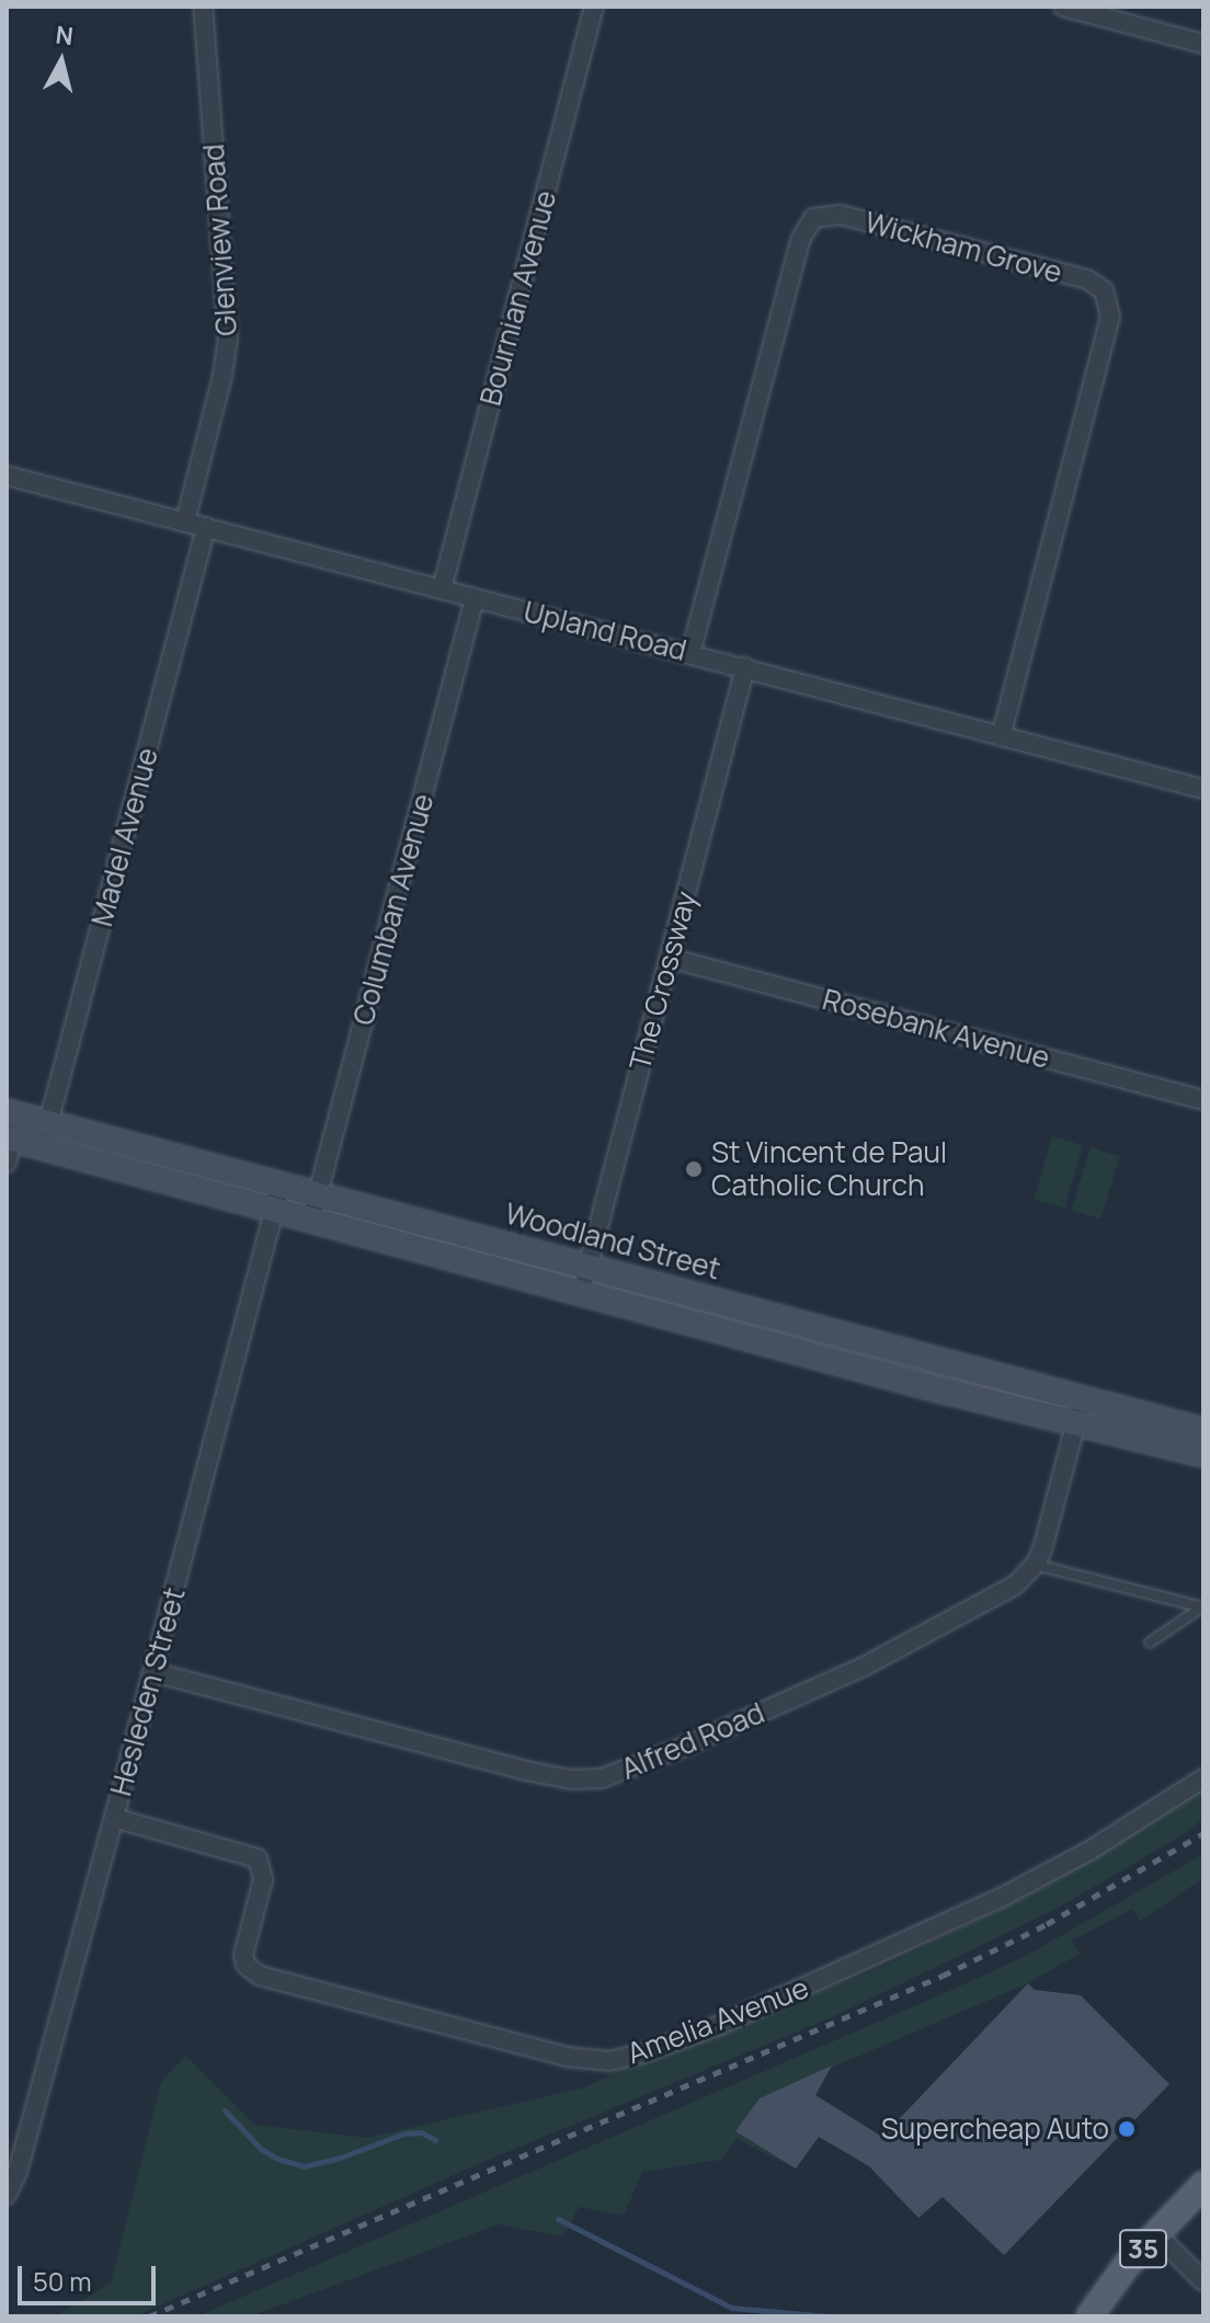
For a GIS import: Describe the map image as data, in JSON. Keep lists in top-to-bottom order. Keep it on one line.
{"streets":{"main road":["Woodland Street","35"],"street":["Glenview Road","Wickham Grove","Bournian Avenue","Upland Road","Madel Avenue","Columban Avenue","The Crossway","Rosebank Avenue","Hesleden Street","Alfred Road","Amelia Avenue"]},"crossings":[["Glenview Road","Upland Road"],["Wickham Grove","Upland Road"],["Bournian Avenue","Upland Road"],["Upland Road","Madel Avenue"],["Upland Road","Columban Avenue"],["Upland Road","The Crossway"],["Madel Avenue","Woodland Street"],["Columban Avenue","Woodland Street"],["The Crossway","Rosebank Avenue"],["The Crossway","Woodland Street"],["Woodland Street","Hesleden Street"],["Woodland Street","Alfred Road"],["Hesleden Street","Alfred Road"],["Hesleden Street","Amelia Avenue"]],"places":["St Vincent de Paul Catholic Church","Supercheap Auto"],"scale_bar":"50 m","north":"top"}
